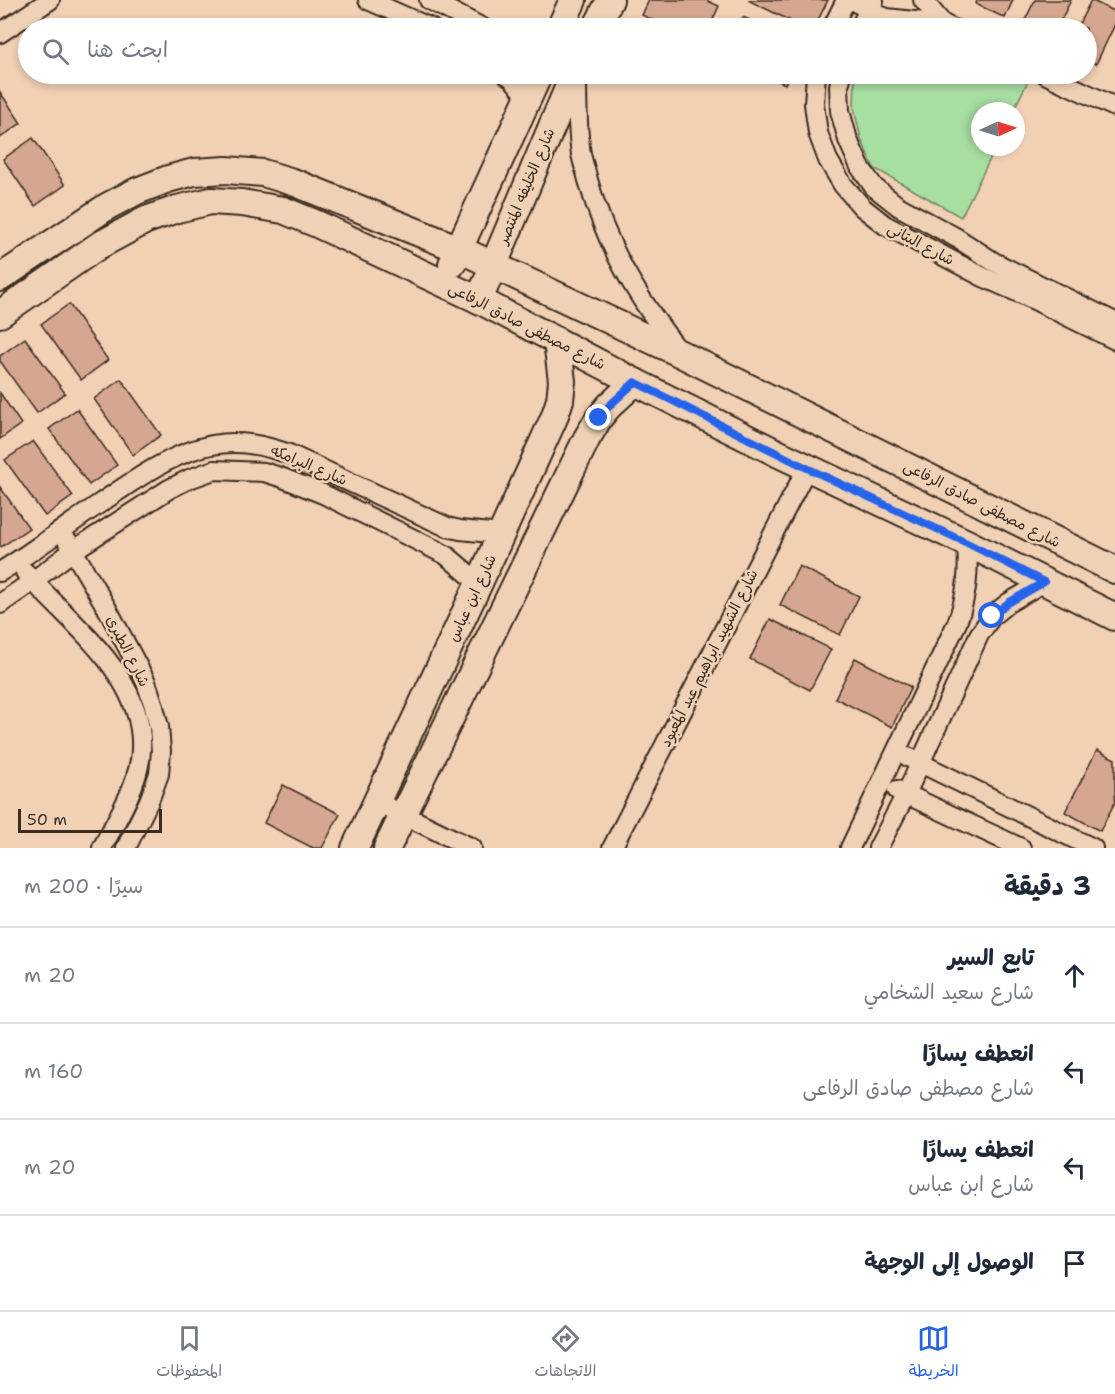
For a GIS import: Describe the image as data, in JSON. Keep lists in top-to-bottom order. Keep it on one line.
{"streets":{"street":["شارع الخليفه المنتصر","شارع البتانى","شارع مصطفى صادق الرفاعى","شارع البرامكه","شارع ابن عباس","شارع الطبرى","شارع الشهيد ابراهيم عبد المعبود"]},"crossings":[["شارع الخليفه المنتصر","شارع مصطفى صادق الرفاعى"],["شارع مصطفى صادق الرفاعى","شارع ابن عباس"],["شارع مصطفى صادق الرفاعى","شارع الشهيد ابراهيم عبد المعبود"],["شارع البرامكه","شارع ابن عباس"],["شارع البرامكه","شارع الطبرى"]],"scale_bar":"50 m","north":"right","page":{"search":"ابحث هنا","scale":"50 m","heading":["3 دقيقة","سيرًا · 200 m"],"list":[["تابع السير","شارع سعيد الشخامي","20 m"],["انعطف يسارًا","شارع مصطفى صادق الرفاعى","160 m"],["انعطف يسارًا","شارع ابن عباس","20 m"],"الوصول إلى الوجهة"],"nav":["الخريطة","الاتجاهات","المحفوظات"]}}
